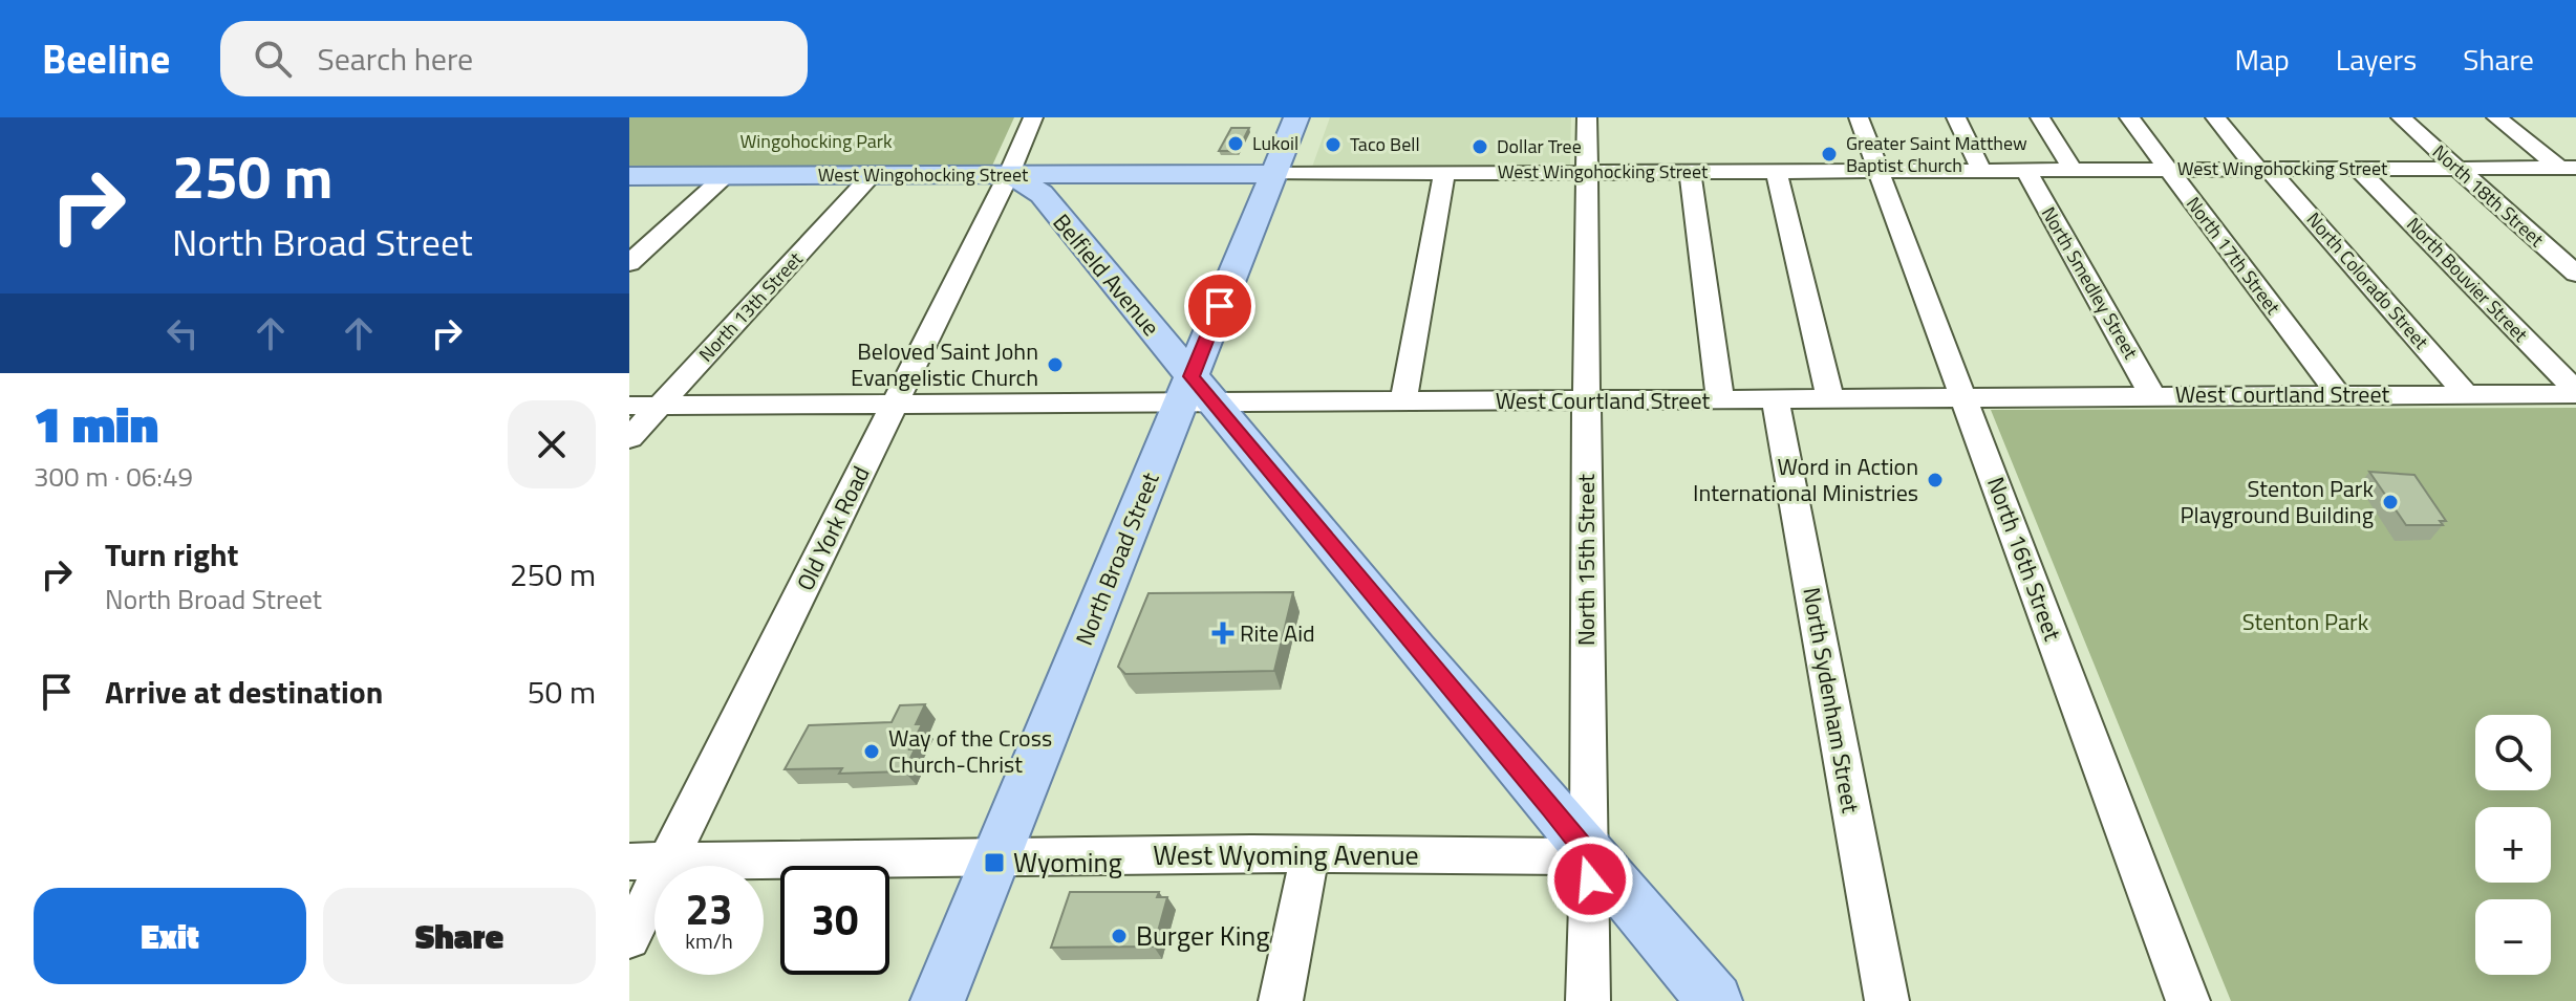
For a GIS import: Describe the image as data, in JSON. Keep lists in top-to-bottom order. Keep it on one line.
{"streets":{"main road":["West Wingohocking Street","Belfield Avenue","North Broad Street"],"street":["North 18th Street","North 17th Street","North Bouvier Street","North Colorado Street","North Smedley Street","North 13th Street","West Courtland Street","Old York Road","North 16th Street","North 15th Street","North Sydenham Street","West Wyoming Avenue"]},"crossings":[["West Wingohocking Street","North 18th Street"],["West Wingohocking Street","North 17th Street"],["West Wingohocking Street","Belfield Avenue"],["West Wingohocking Street","North Bouvier Street"],["West Wingohocking Street","North Colorado Street"],["West Wingohocking Street","North Smedley Street"],["West Wingohocking Street","North 13th Street"],["West Wingohocking Street","Old York Road"],["West Wingohocking Street","North Broad Street"],["West Wingohocking Street","North 16th Street"],["West Wingohocking Street","North 15th Street"],["North 17th Street","West Courtland Street"],["Belfield Avenue","West Courtland Street"],["Belfield Avenue","Old York Road"],["Belfield Avenue","North Broad Street"],["Belfield Avenue","North 15th Street"],["Belfield Avenue","West Wyoming Avenue"],["North Bouvier Street","West Courtland Street"],["North Colorado Street","West Courtland Street"],["North Smedley Street","West Courtland Street"],["North 13th Street","West Courtland Street"],["West Courtland Street","Old York Road"],["West Courtland Street","North Broad Street"],["West Courtland Street","North 16th Street"],["West Courtland Street","North 15th Street"],["West Courtland Street","North Sydenham Street"],["Old York Road","West Wyoming Avenue"],["North Broad Street","West Wyoming Avenue"],["North 15th Street","West Wyoming Avenue"]],"parks":["Wingohocking Park","Stenton Park"],"places":{"other":["Lukoil","Taco Bell","Dollar Tree","Greater Saint Matthew Baptist Church","Beloved Saint John Evangelistic Church","Word in Action International Ministries","Stenton Park Playground Building","Way of the Cross Church-Christ","Burger King"],"health":["Rite Aid"],"transit":["Wyoming"]},"page":{"header":"Beeline","search":"Search here","nav":["Map","Layers","Share"],"turn":["250 m","North Broad Street"],"heading":["1 min","300 m · 06:49"],"list":[{"name":"Turn right","note":"North Broad Street","value":"250 m"},{"name":"Arrive at destination","value":"50 m"}],"map_buttons":["+","−"],"speed":"23 km/h","limit":"30","buttons":["Exit","Share"]}}
